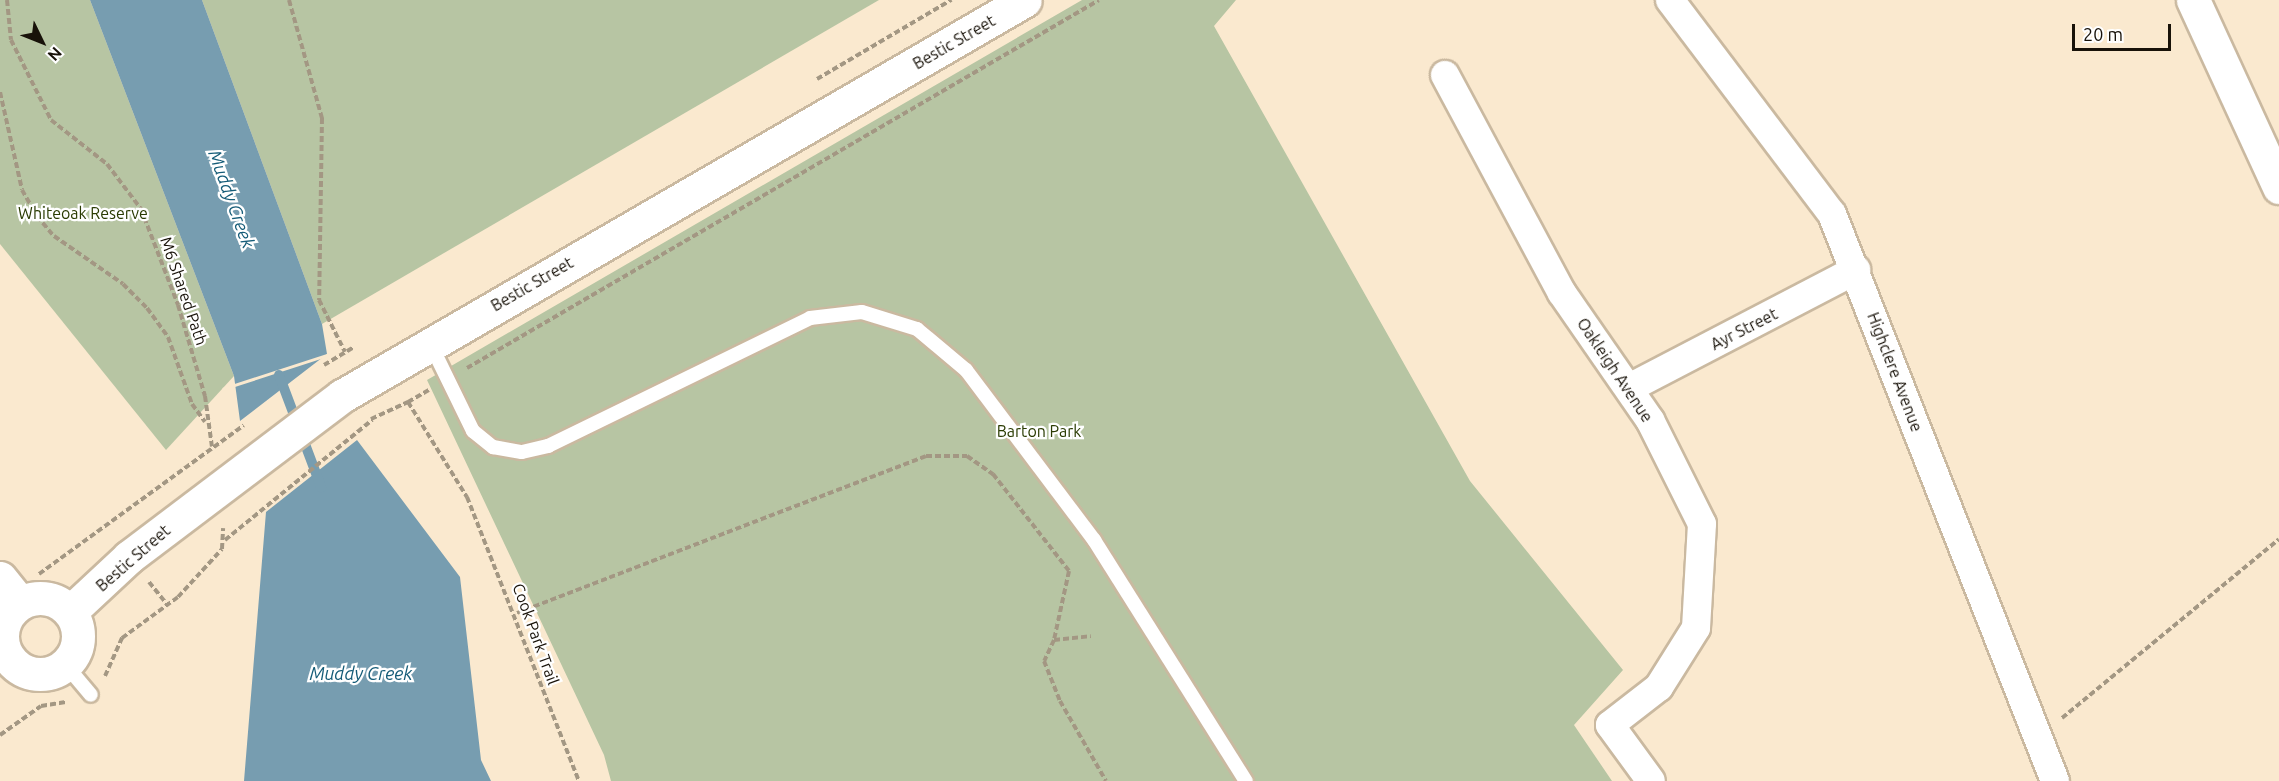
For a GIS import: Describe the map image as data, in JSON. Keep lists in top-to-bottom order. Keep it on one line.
{"streets":{"main road":["Bestic Street"],"street":["Ayr Street","Oakleigh Avenue","Highclere Avenue"],"path":["M6 Shared Path","Cook Park Trail"]},"crossings":[["Ayr Street","Oakleigh Avenue"],["Ayr Street","Highclere Avenue"]],"water":["Muddy Creek"],"parks":["Whiteoak Reserve","Barton Park"],"scale_bar":"20 m","north":"bottom right"}
